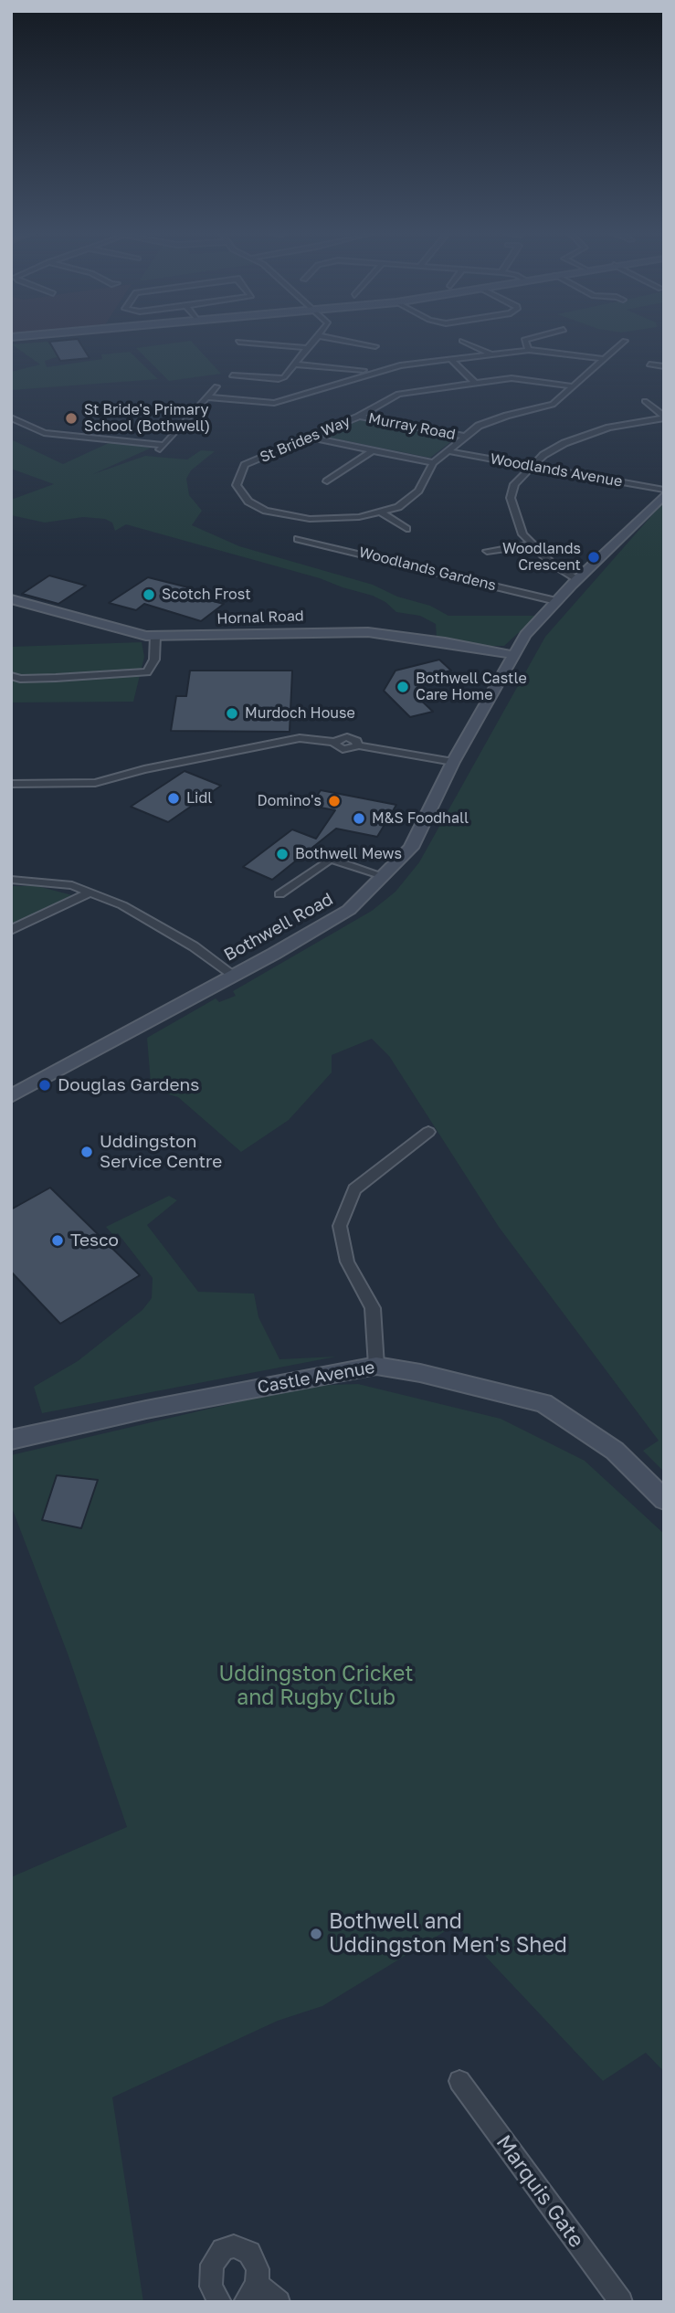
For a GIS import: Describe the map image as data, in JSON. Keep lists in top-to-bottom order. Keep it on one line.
{"streets":{"street":["Murray Road","St Brides Way","Woodlands Avenue","Woodlands Gardens","Hornal Road","Bothwell Road","Castle Avenue","Marquis Gate"]},"crossings":[["Murray Road","St Brides Way"],["Woodlands Gardens","Bothwell Road"],["Hornal Road","Bothwell Road"]],"parks":["Uddingston Cricket and Rugby Club"],"places":["St Bride's Primary School (Bothwell)","Woodlands Crescent","Scotch Frost","Bothwell Castle Care Home","Murdoch House","Lidl","Domino's","M&S Foodhall","Bothwell Mews","Douglas Gardens","Uddingston Service Centre","Tesco","Bothwell and Uddingston Men's Shed"]}
